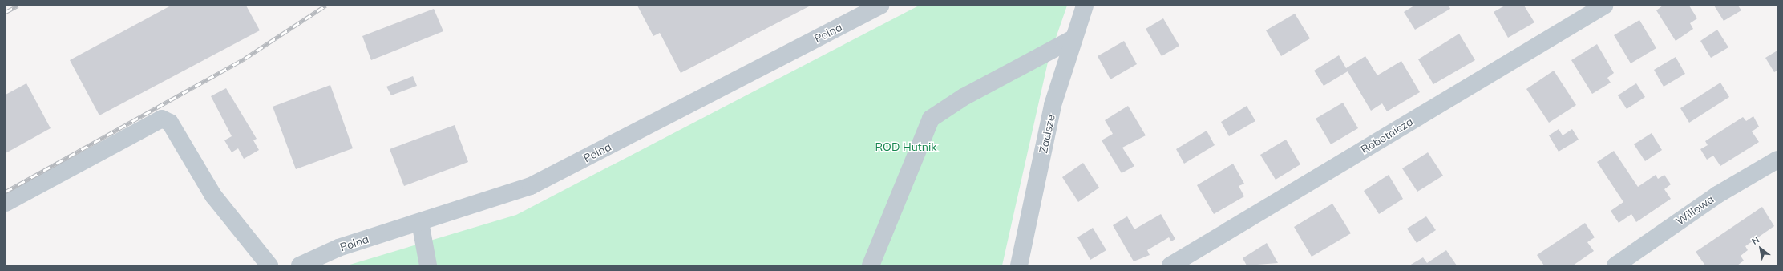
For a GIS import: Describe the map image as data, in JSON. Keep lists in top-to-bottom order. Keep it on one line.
{"streets":{"street":["Polna","Zacisze","Robotnicza","Willowa"]},"parks":["ROD Hutnik"],"north":"top left"}
